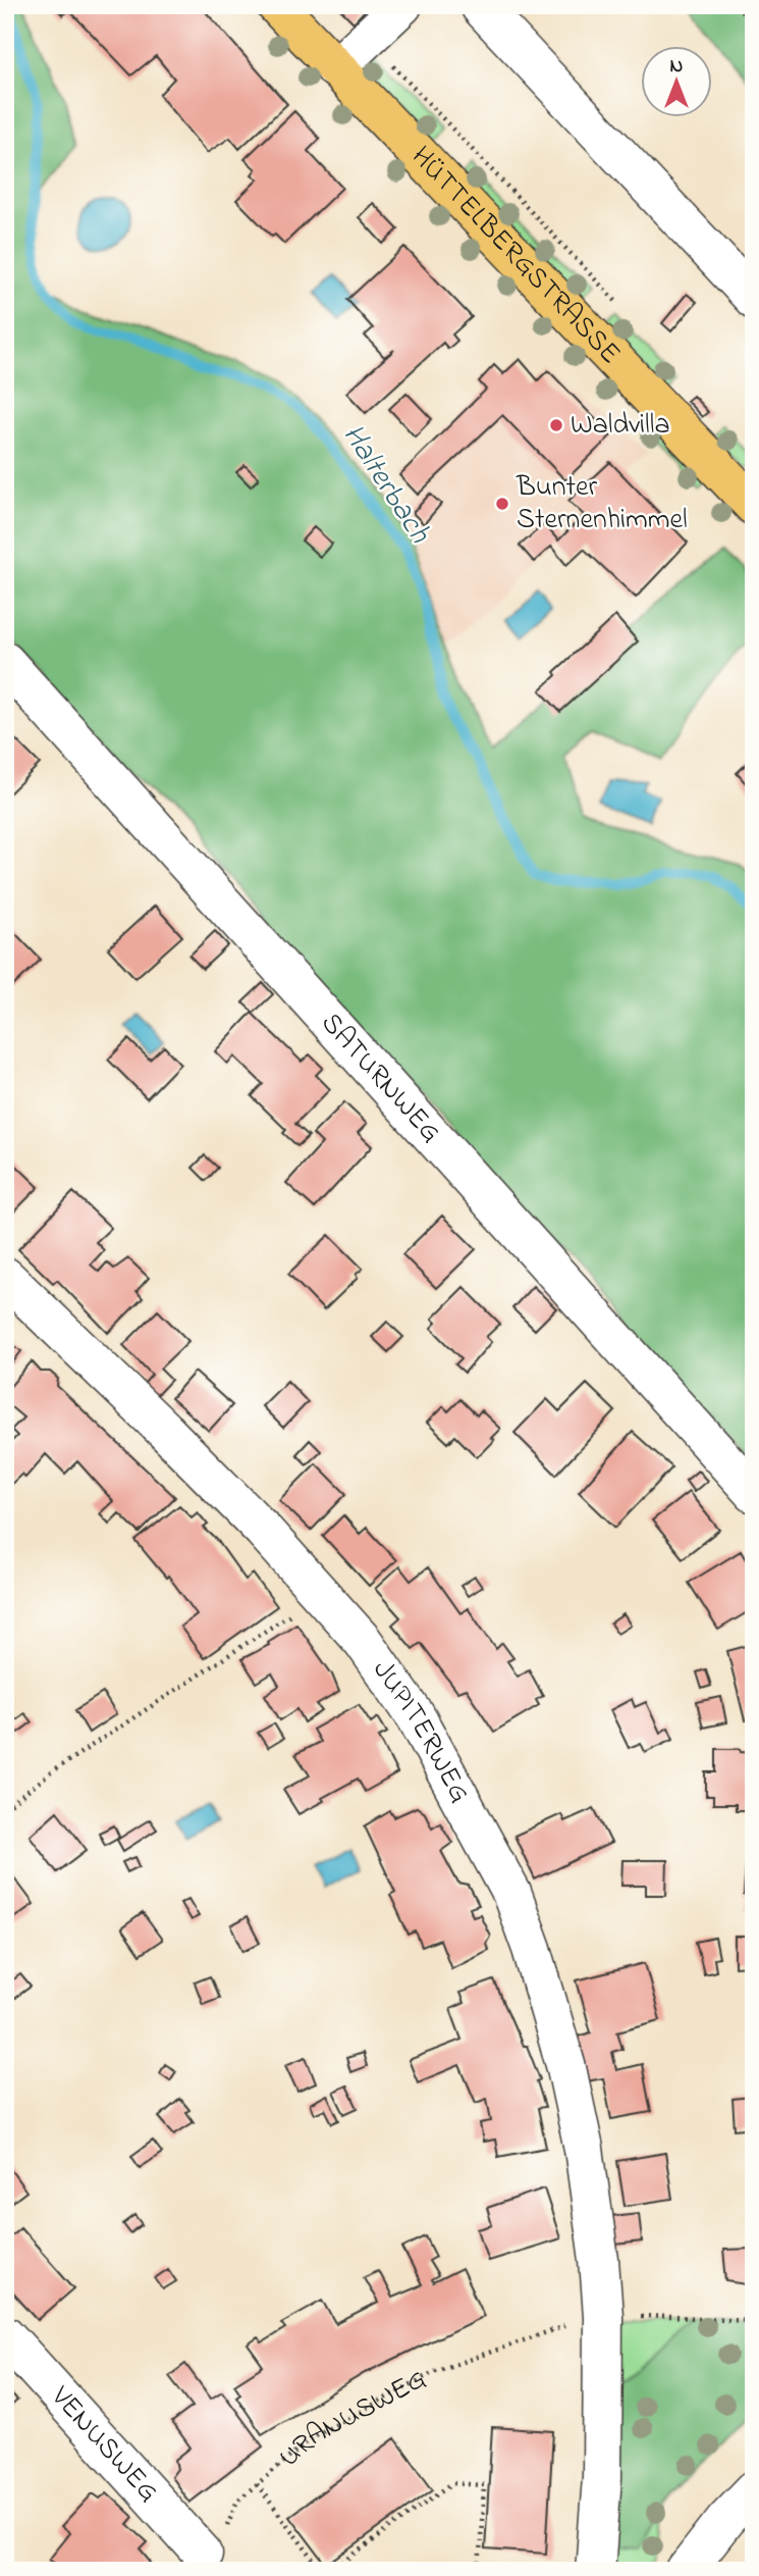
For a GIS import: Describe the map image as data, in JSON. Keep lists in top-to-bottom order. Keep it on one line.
{"streets":{"main road":["HÜTTELBERGSTRASSE"],"street":["SATURNWEG","JUPITERWEG","VENUSWEG"],"path":["URANUSWEG"]},"crossings":[["URANUSWEG","VENUSWEG"]],"water":["Halterbach"],"places":["Waldvilla","Bunter Sternenhimmel"],"north":"top"}
